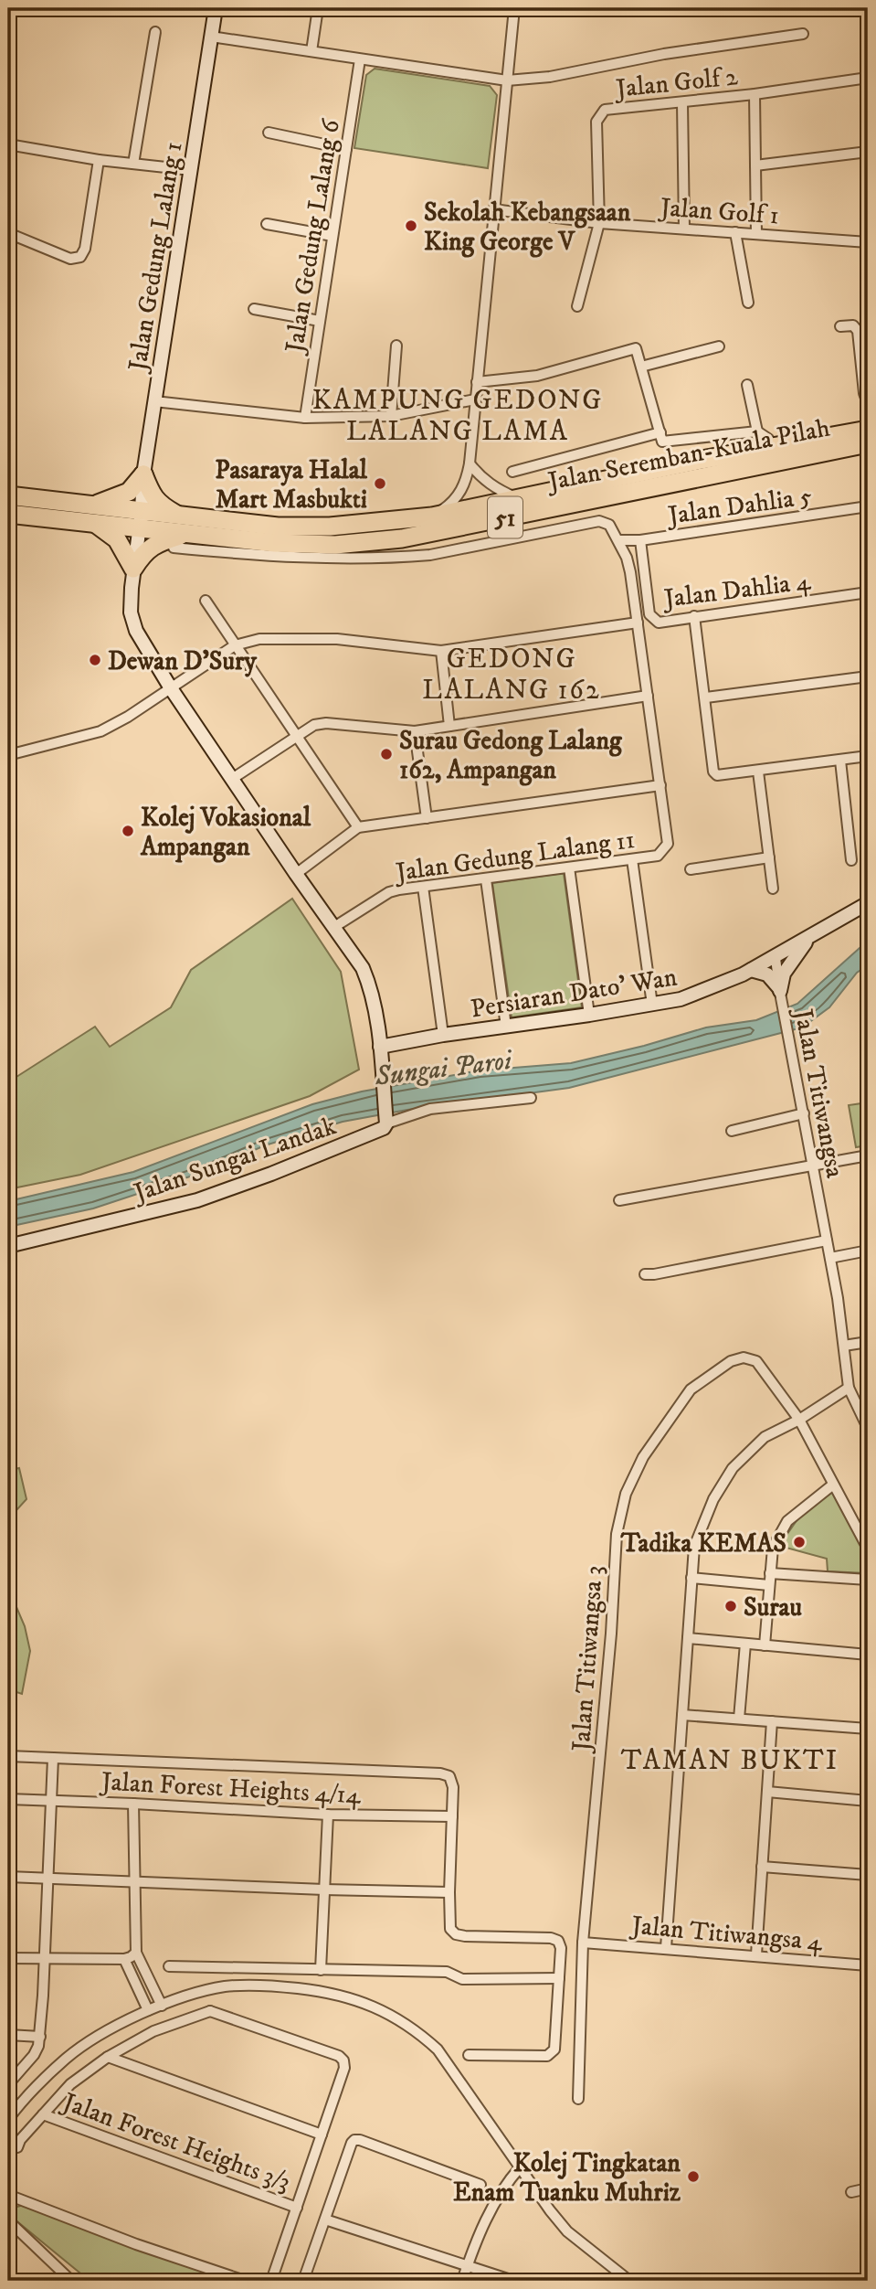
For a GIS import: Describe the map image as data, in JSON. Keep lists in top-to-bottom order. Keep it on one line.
{"streets":{"highway":["Jalan Seremban-Kuala Pilah","51"],"street":["Jalan Golf 2","Jalan Golf 1","Jalan Gedung Lalang 6","Jalan Gedung Lalang 1","Jalan Dahlia 5","Jalan Dahlia 4","Jalan Gedung Lalang 11","Persiaran Dato' Wan","Jalan Titiwangsa","Jalan Sungai Landak","Jalan Titiwangsa 3","Jalan Forest Heights 4/14","Jalan Titiwangsa 4","Jalan Forest Heights 3/3"]},"crossings":[["Jalan Golf 2","Jalan Golf 1"],["Jalan Gedung Lalang 1","Jalan Seremban-Kuala Pilah"],["Jalan Gedung Lalang 1","51"],["Jalan Gedung Lalang 1","Jalan Gedung Lalang 11"],["Jalan Gedung Lalang 1","Persiaran Dato' Wan"],["Jalan Gedung Lalang 1","Jalan Sungai Landak"],["Jalan Seremban-Kuala Pilah","51"],["Jalan Dahlia 5","Jalan Dahlia 4"],["Persiaran Dato' Wan","Jalan Titiwangsa"],["Jalan Titiwangsa 3","Jalan Titiwangsa 4"]],"districts":["KAMPUNG GEDONG LALANG LAMA","GEDONG LALANG 162","TAMAN BUKTI"],"water":["Sungai Paroi"],"places":["Sekolah Kebangsaan King George V","Pasaraya Halal Mart Masbukti","Dewan D'Sury","Surau Gedong Lalang 162, Ampangan","Kolej Vokasional Ampangan","Tadika KEMAS","Surau","Kolej Tingkatan Enam Tuanku Muhriz"]}
